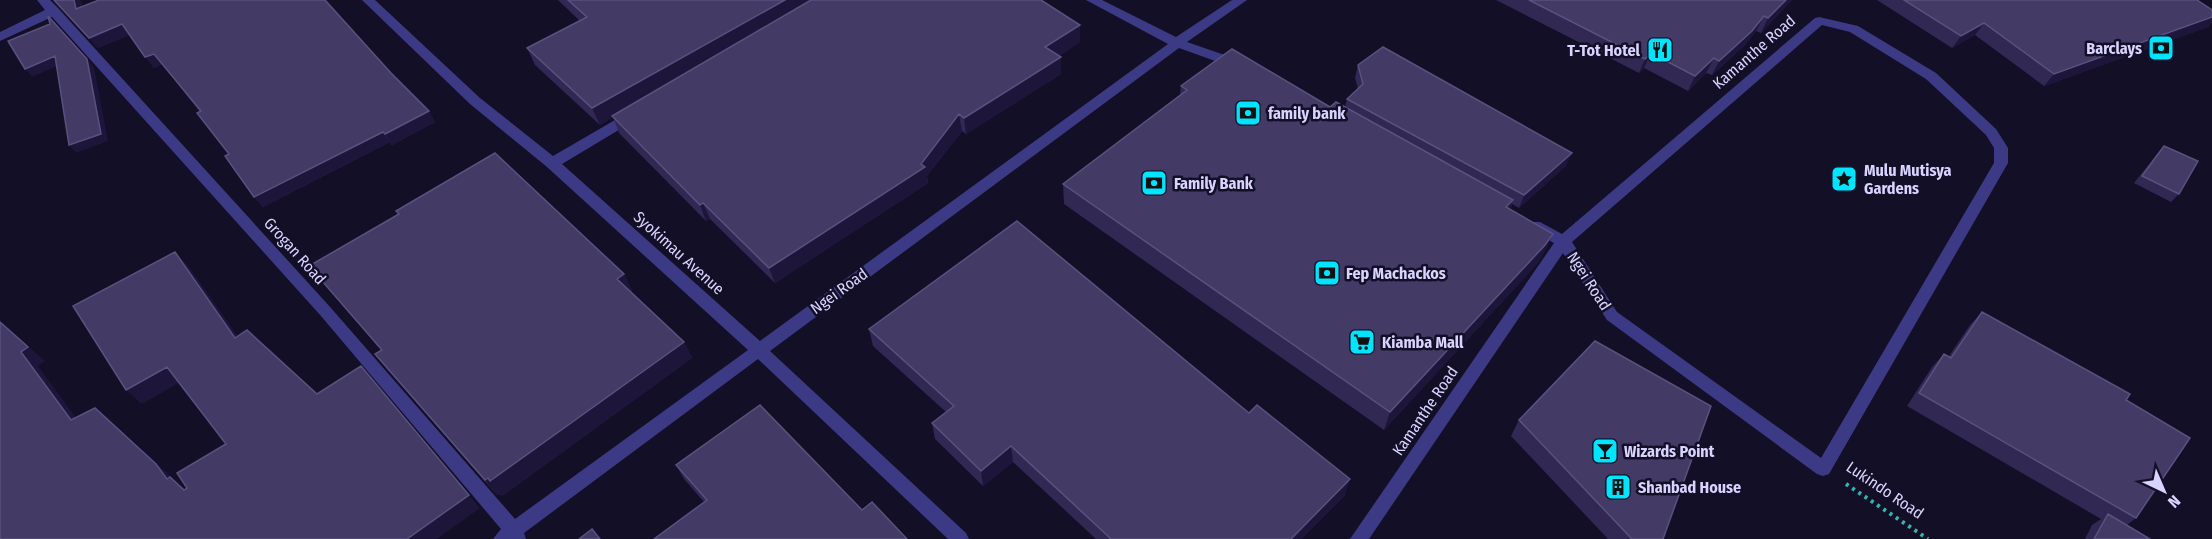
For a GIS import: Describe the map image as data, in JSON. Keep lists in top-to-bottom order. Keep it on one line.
{"streets":{"street":["Kamanthe Road","Grogan Road","Syokimau Avenue","Ngei Road"],"path":["Lukindo Road"]},"crossings":[["Kamanthe Road","Ngei Road"],["Kamanthe Road","Lukindo Road"],["Grogan Road","Ngei Road"],["Syokimau Avenue","Ngei Road"],["Ngei Road","Lukindo Road"]],"places":{"bank":["Barclays","family bank","Family Bank","Fep Machackos"],"restaurant":["T-Tot Hotel"],"place":["Mulu Mutisya Gardens"],"supermarket":["Kiamba Mall"],"bar":["Wizards Point"],"building":["Shanbad House"]},"north":"bottom right"}
